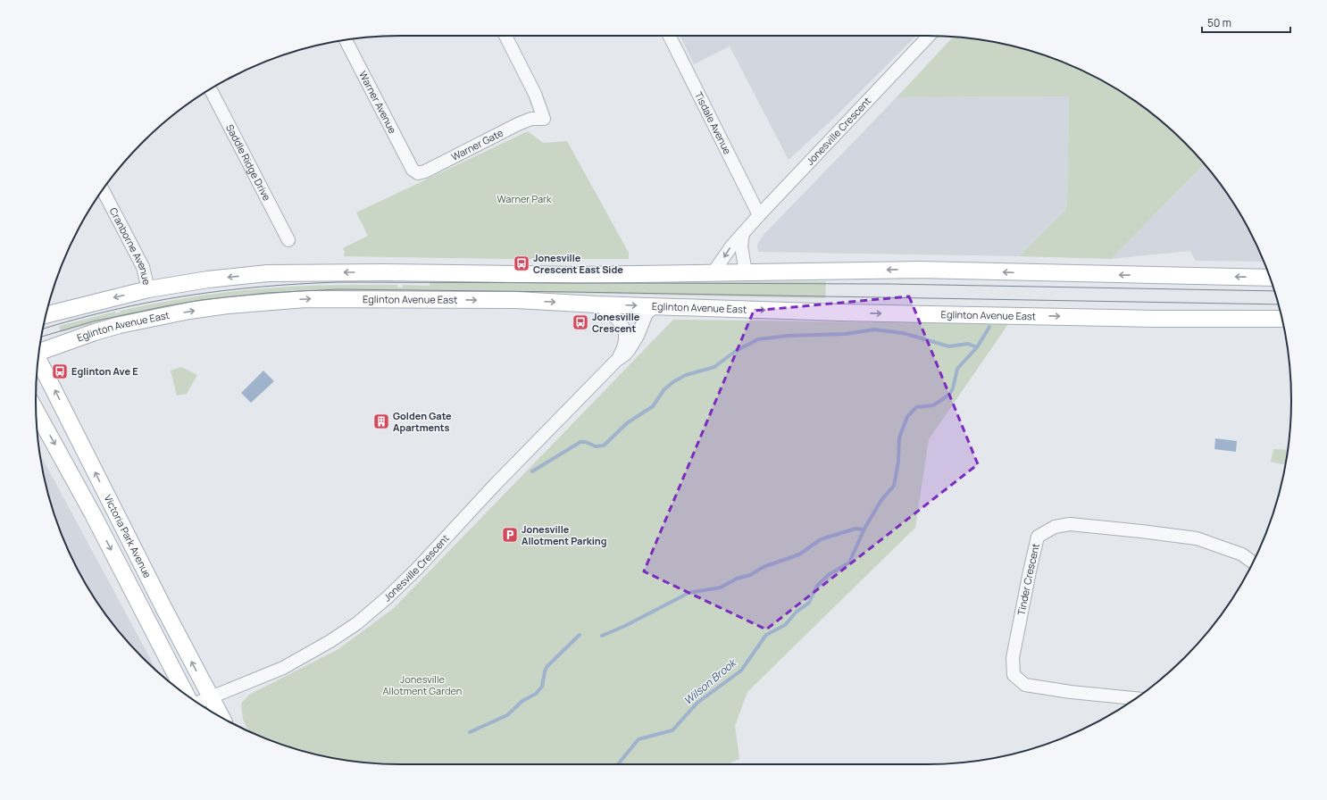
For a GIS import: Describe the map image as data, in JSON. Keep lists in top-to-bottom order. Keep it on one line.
{"streets":{"main road":["Eglinton Avenue East","Victoria Park Avenue"],"street":["Warner Avenue","Tisdale Avenue","Jonesville Crescent","Warner Gate","Saddle Ridge Drive","Cranborne Avenue","Tinder Crescent"]},"crossings":[["Warner Avenue","Warner Gate"],["Tisdale Avenue","Jonesville Crescent"],["Jonesville Crescent","Eglinton Avenue East"],["Jonesville Crescent","Victoria Park Avenue"]],"water":["Wilson Brook"],"parks":["Warner Park","Jonesville Allotment Garden"],"places":{"bus stop":["Jonesville Crescent East Side","Jonesville Crescent","Eglinton Ave E"],"building":["Golden Gate Apartments"],"parking":["Jonesville Allotment Parking"]},"scale_bar":"50 m"}
